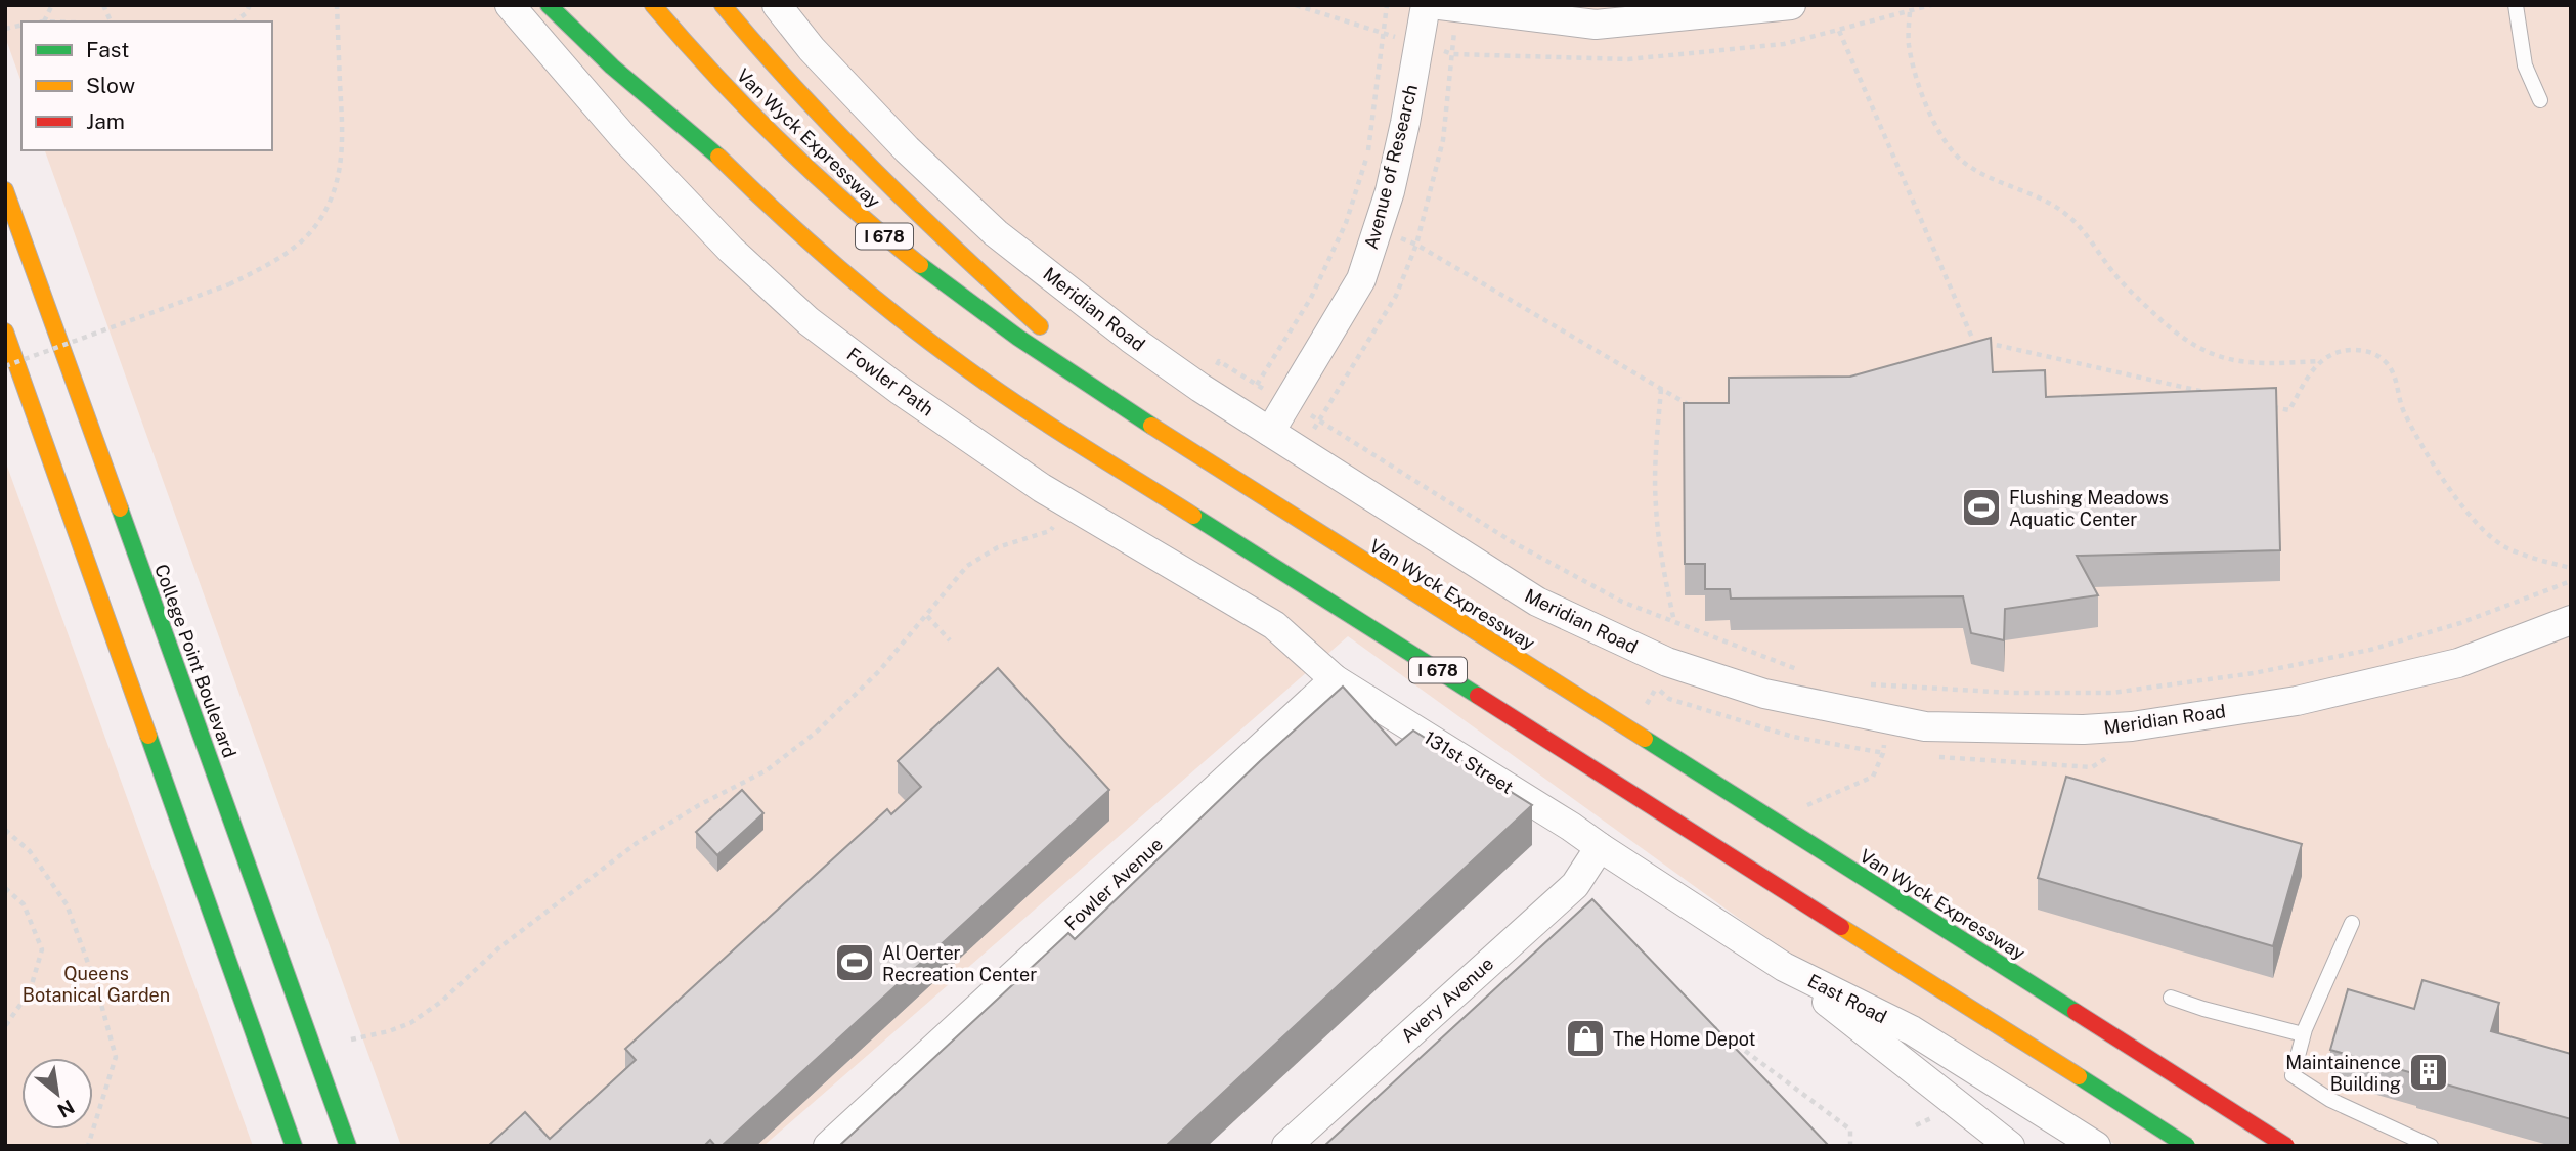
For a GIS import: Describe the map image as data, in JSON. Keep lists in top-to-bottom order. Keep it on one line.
{"streets":{"main road":["Van Wyck Expressway","I 678","College Point Boulevard"],"street":["Avenue of Research","Meridian Road","Fowler Path","131st Street","Fowler Avenue","East Road","Avery Avenue"]},"crossings":[["Avenue of Research","Meridian Road"],["Fowler Path","131st Street"],["Fowler Path","Fowler Avenue"],["131st Street","Fowler Avenue"],["131st Street","East Road"],["131st Street","Avery Avenue"],["East Road","Avery Avenue"]],"parks":["Queens Botanical Garden"],"places":{"sports":["Flushing Meadows Aquatic Center","Al Oerter Recreation Center"],"shop":["The Home Depot"],"building":["Maintainence Building"]},"legend":["Fast","Slow","Jam"],"north":"bottom right"}
